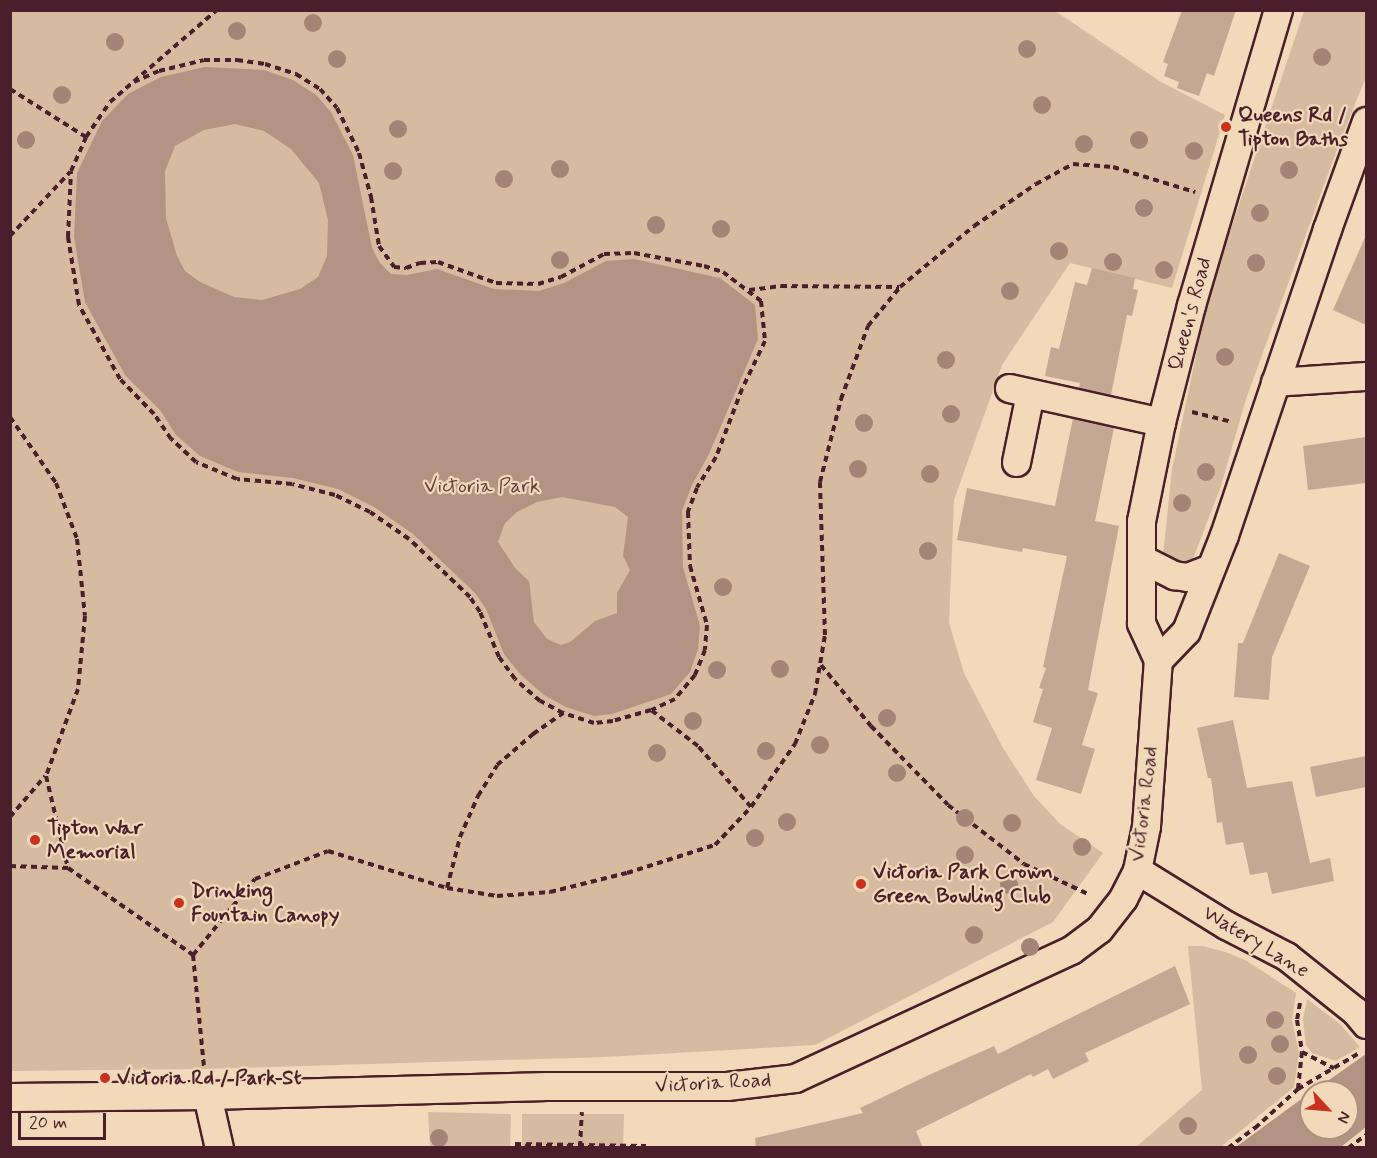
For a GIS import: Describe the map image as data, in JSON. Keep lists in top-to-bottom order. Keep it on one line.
{"streets":{"street":["Queen's Road","Victoria Road","Watery Lane"]},"crossings":[["Queen's Road","Victoria Road"],["Victoria Road","Watery Lane"]],"parks":["Victoria Park"],"places":["Queens Rd / Tipton Baths","Tipton War Memorial","Victoria Park Crown Green Bowling Club","Drinking Fountain Canopy","Victoria Rd / Park St"],"scale_bar":"20 m","north":"bottom right"}
